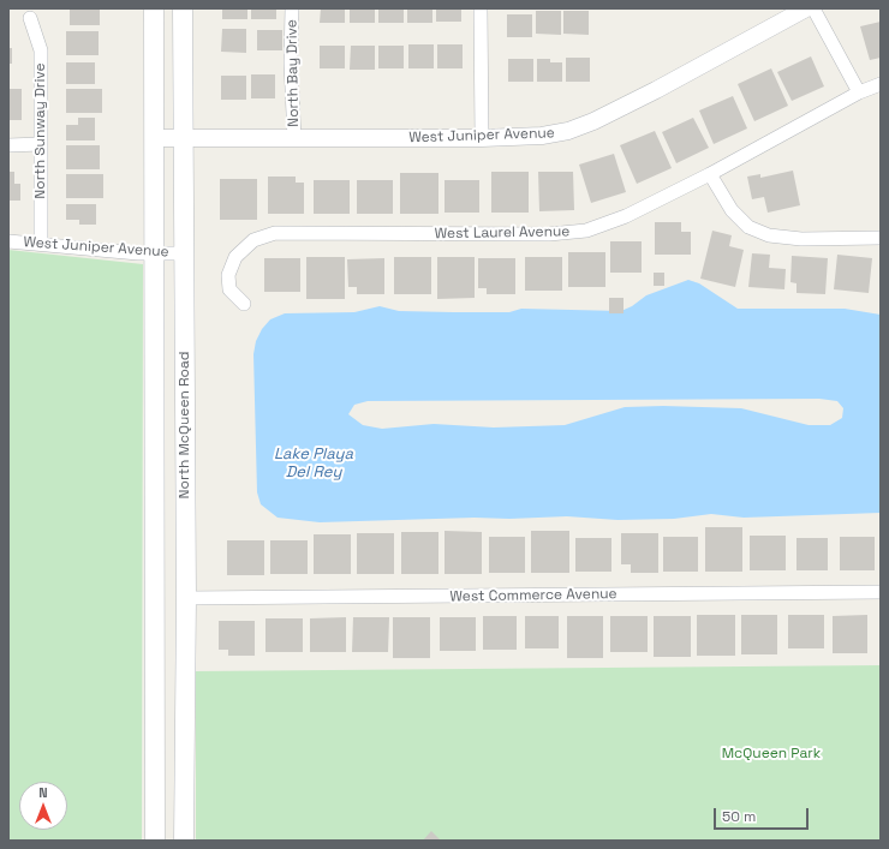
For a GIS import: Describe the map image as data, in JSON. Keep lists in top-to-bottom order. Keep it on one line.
{"streets":{"main road":["North McQueen Road"],"street":["North Bay Drive","North Sunway Drive","West Juniper Avenue","West Laurel Avenue","West Commerce Avenue"]},"crossings":[["North Bay Drive","West Juniper Avenue"],["North Sunway Drive","West Juniper Avenue"],["West Juniper Avenue","North McQueen Road"],["North McQueen Road","West Commerce Avenue"]],"water":["Lake Playa Del Rey"],"parks":["McQueen Park"],"scale_bar":"50 m","north":"top"}
